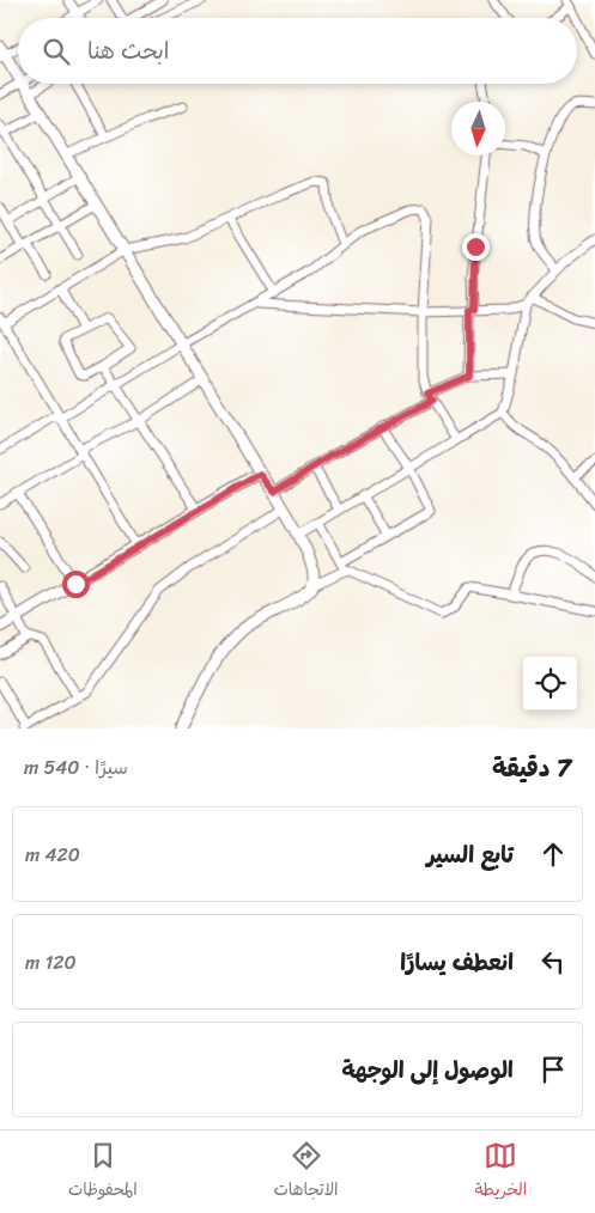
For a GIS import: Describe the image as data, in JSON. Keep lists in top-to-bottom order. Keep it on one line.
{"north":"bottom","page":{"search":"ابحث هنا","heading":["7 دقيقة","سيرًا · 540 m"],"list":[["تابع السير","420 m"],["انعطف يسارًا","120 m"],"الوصول إلى الوجهة"],"nav":["الخريطة","الاتجاهات","المحفوظات"]}}
